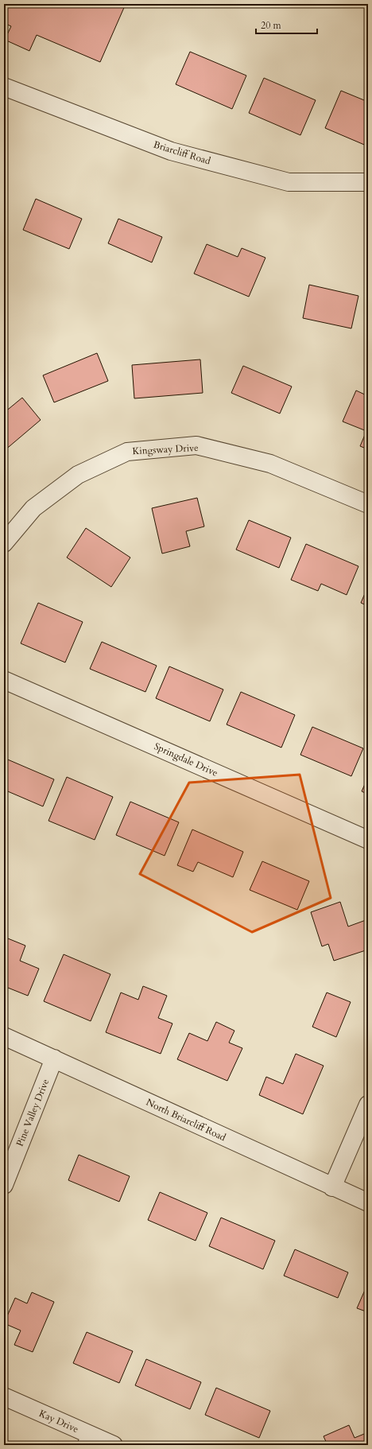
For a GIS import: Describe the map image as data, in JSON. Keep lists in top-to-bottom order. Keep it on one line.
{"streets":{"street":["Briarcliff Road","Kingsway Drive","Springdale Drive","Pine Valley Drive","North Briarcliff Road","Kay Drive"]},"crossings":[["Pine Valley Drive","North Briarcliff Road"]],"scale_bar":"20 m"}
